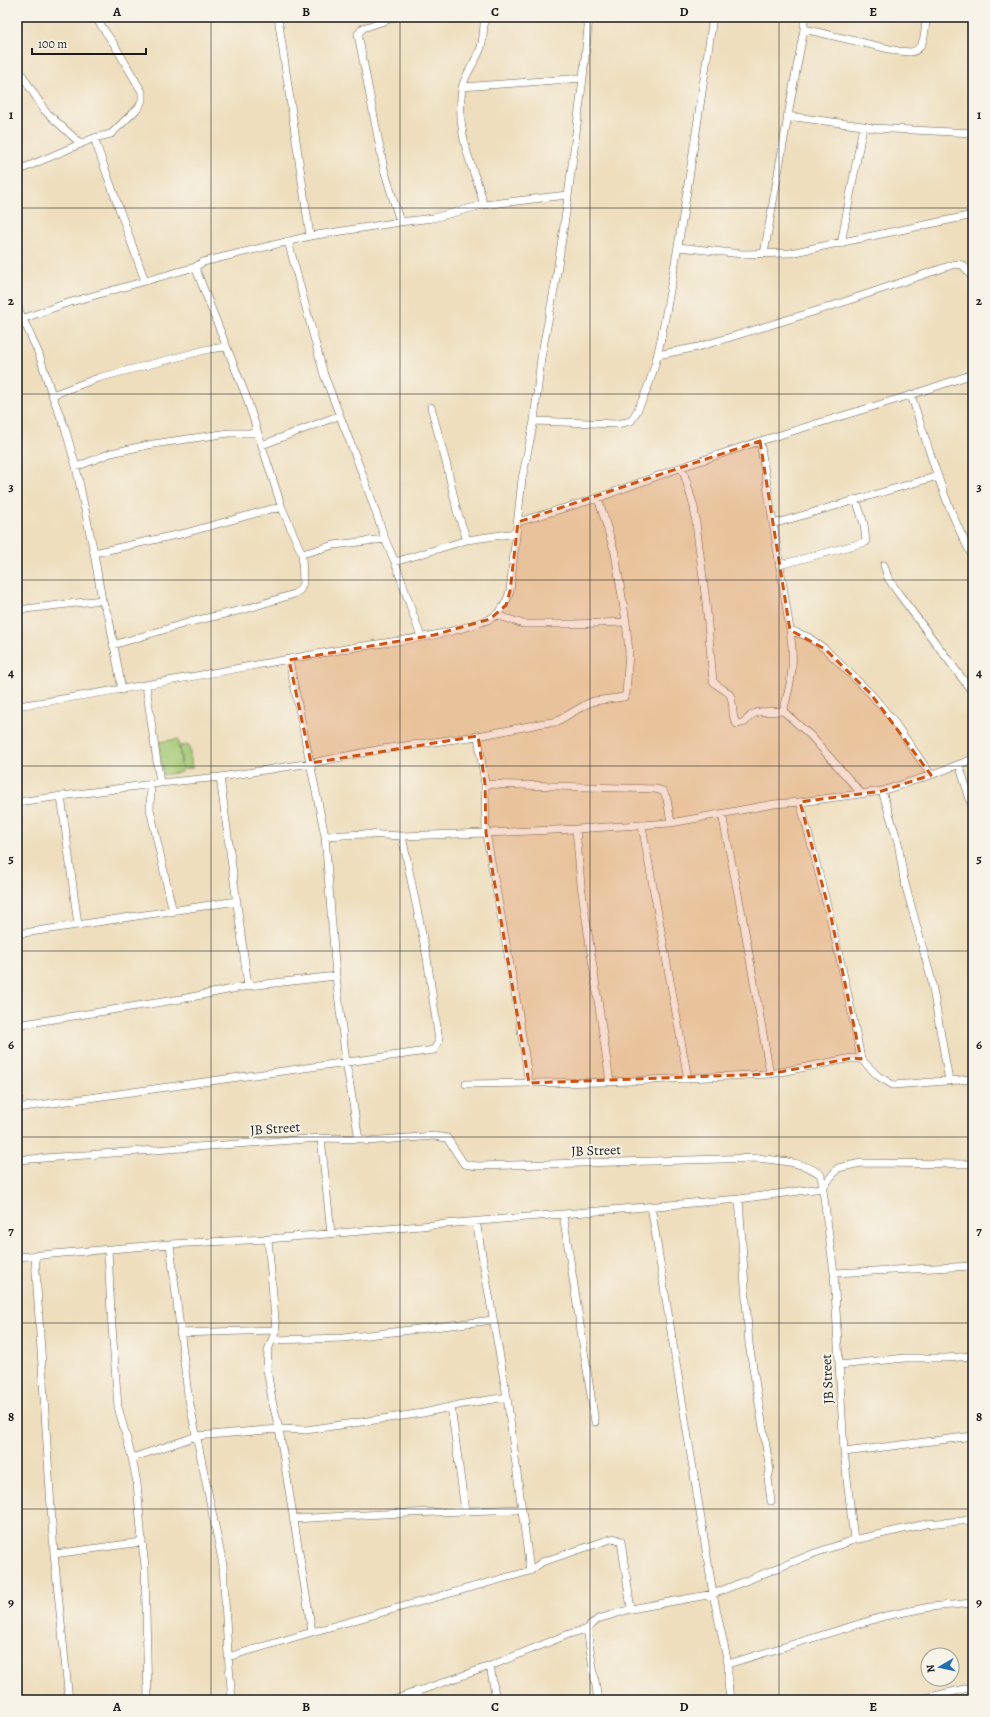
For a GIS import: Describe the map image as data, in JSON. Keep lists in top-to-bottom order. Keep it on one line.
{"streets":{"street":["JB Street"]},"scale_bar":"100 m","north":"left","grid":{"columns":["A","B","C","D","E"],"rows":["1","2","3","4","5","6","7","8","9"]}}
